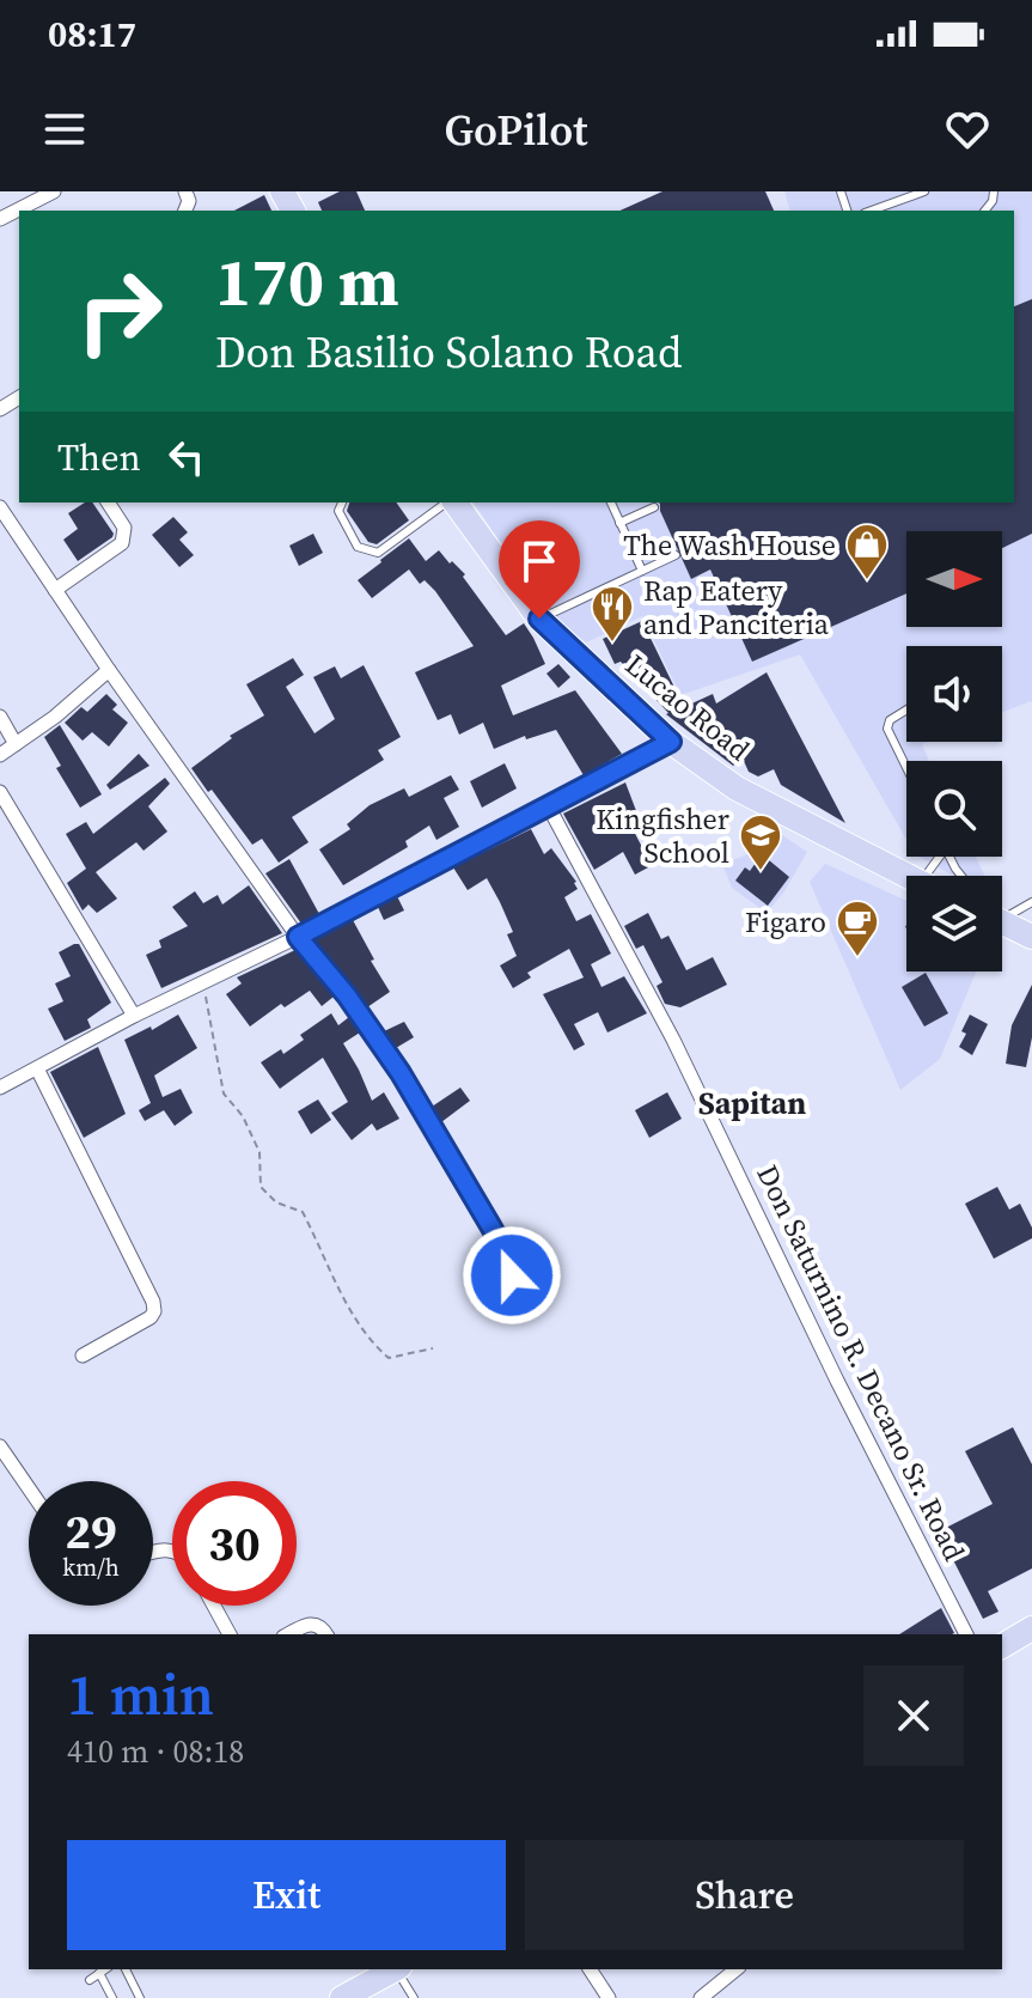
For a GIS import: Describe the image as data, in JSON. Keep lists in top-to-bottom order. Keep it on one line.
{"streets":{"highway":["Lucao Road"],"street":["Don Saturnino R. Decano Sr. Road"]},"districts":["Sapitan"],"places":{"shop":["The Wash House"],"restaurant":["Rap Eatery and Panciteria"],"school or university":["Kingfisher School"],"cafe":["Figaro"]},"north":"right","page":{"status":"08:17","header":"GoPilot","turn":["170 m","Don Basilio Solano Road"],"then":"Then","speed":"29 km/h","limit":"30","heading":["1 min","410 m · 08:18"],"buttons":["Exit","Share"]}}
